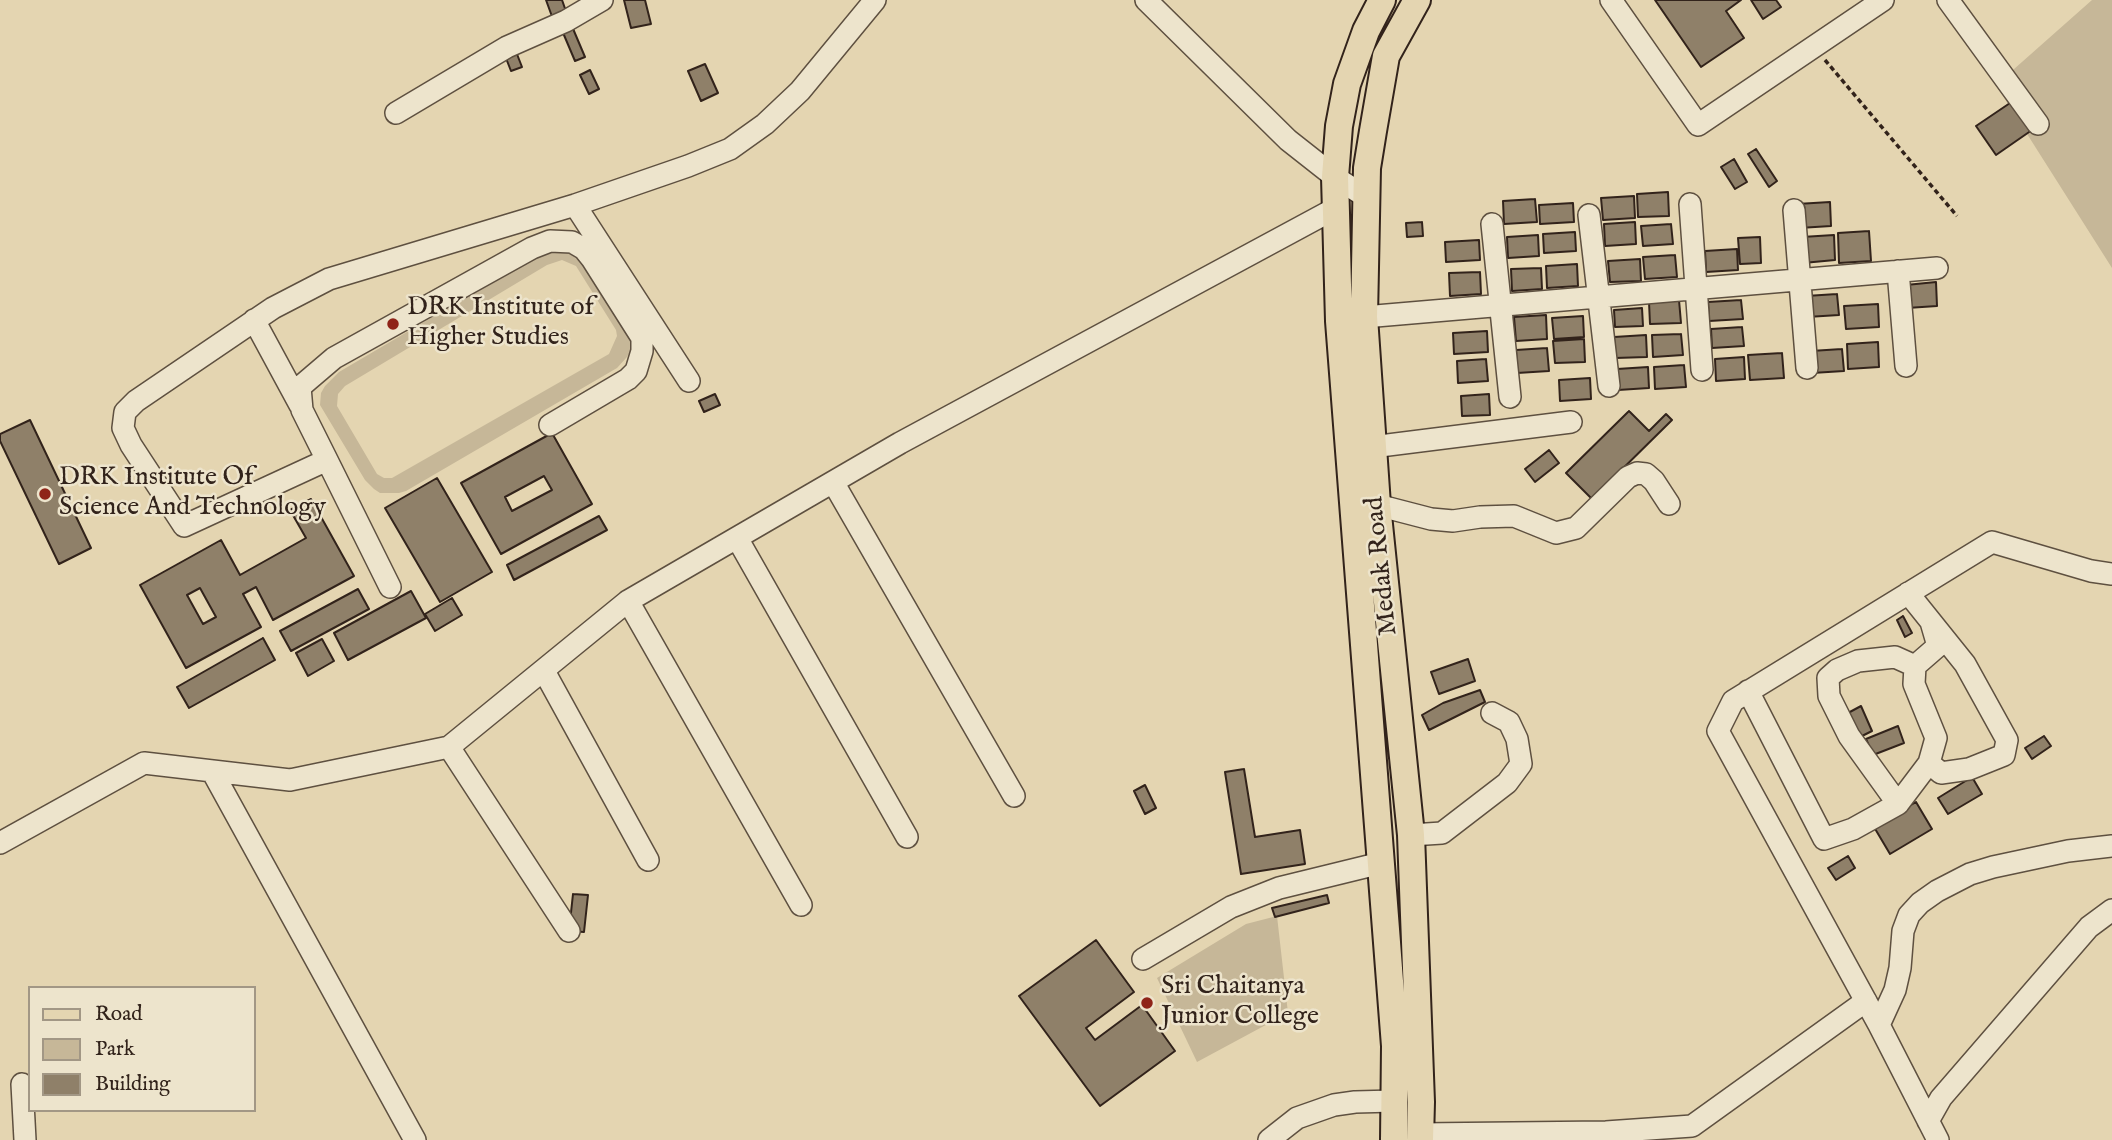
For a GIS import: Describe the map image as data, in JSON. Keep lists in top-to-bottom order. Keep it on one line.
{"streets":{"main road":["Medak Road"]},"places":["DRK Institute of Higher Studies","DRK Institute Of Science And Technology","Sri Chaitanya Junior College"],"legend":["Road","Park","Building"]}
